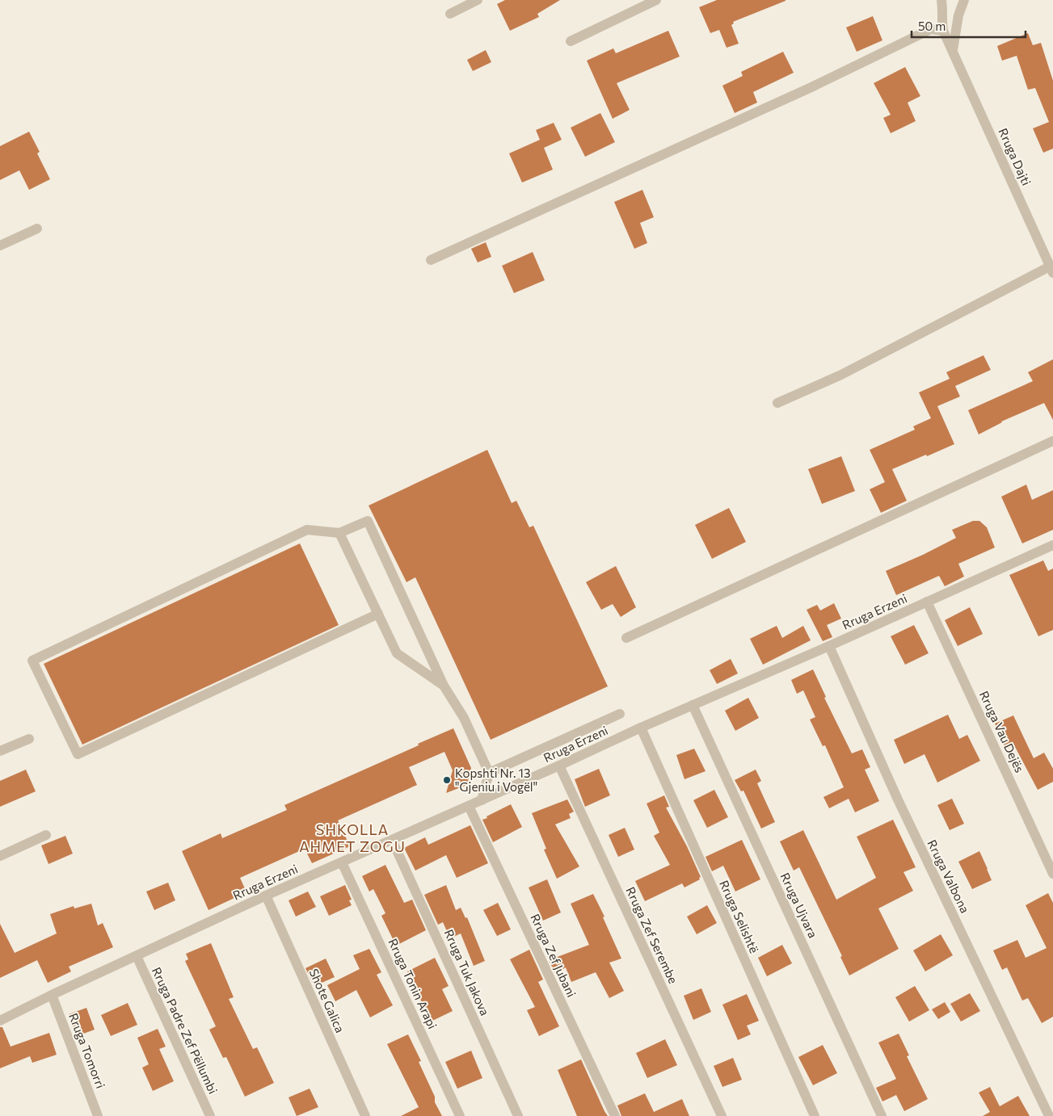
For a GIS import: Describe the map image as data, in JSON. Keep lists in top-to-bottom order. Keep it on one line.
{"streets":{"street":["Rruga Dajti","Rruga Erzeni","Rruga Vau Dejës","Rruga Valbona","Rruga Ujvara","Rruga Selishtë","Rruga Zef Serembe","Rruga Zef Jubani","Rruga Tuk Jakova","Rruga Tonin Arapi","Shote Galica","Rruga Padre Zef Pëllumbi","Rruga Tomorri"]},"crossings":[["Rruga Erzeni","Rruga Vau Dejës"],["Rruga Erzeni","Rruga Valbona"],["Rruga Erzeni","Rruga Ujvara"],["Rruga Erzeni","Rruga Selishtë"],["Rruga Erzeni","Rruga Zef Serembe"],["Rruga Erzeni","Rruga Zef Jubani"],["Rruga Erzeni","Rruga Tuk Jakova"],["Rruga Erzeni","Rruga Tonin Arapi"],["Rruga Erzeni","Shote Galica"],["Rruga Erzeni","Rruga Padre Zef Pëllumbi"],["Rruga Erzeni","Rruga Tomorri"]],"districts":["SHKOLLA AHMET ZOGU"],"places":["Kopshti Nr. 13 \"Gjeniu i Vogël\""],"scale_bar":"50 m"}
